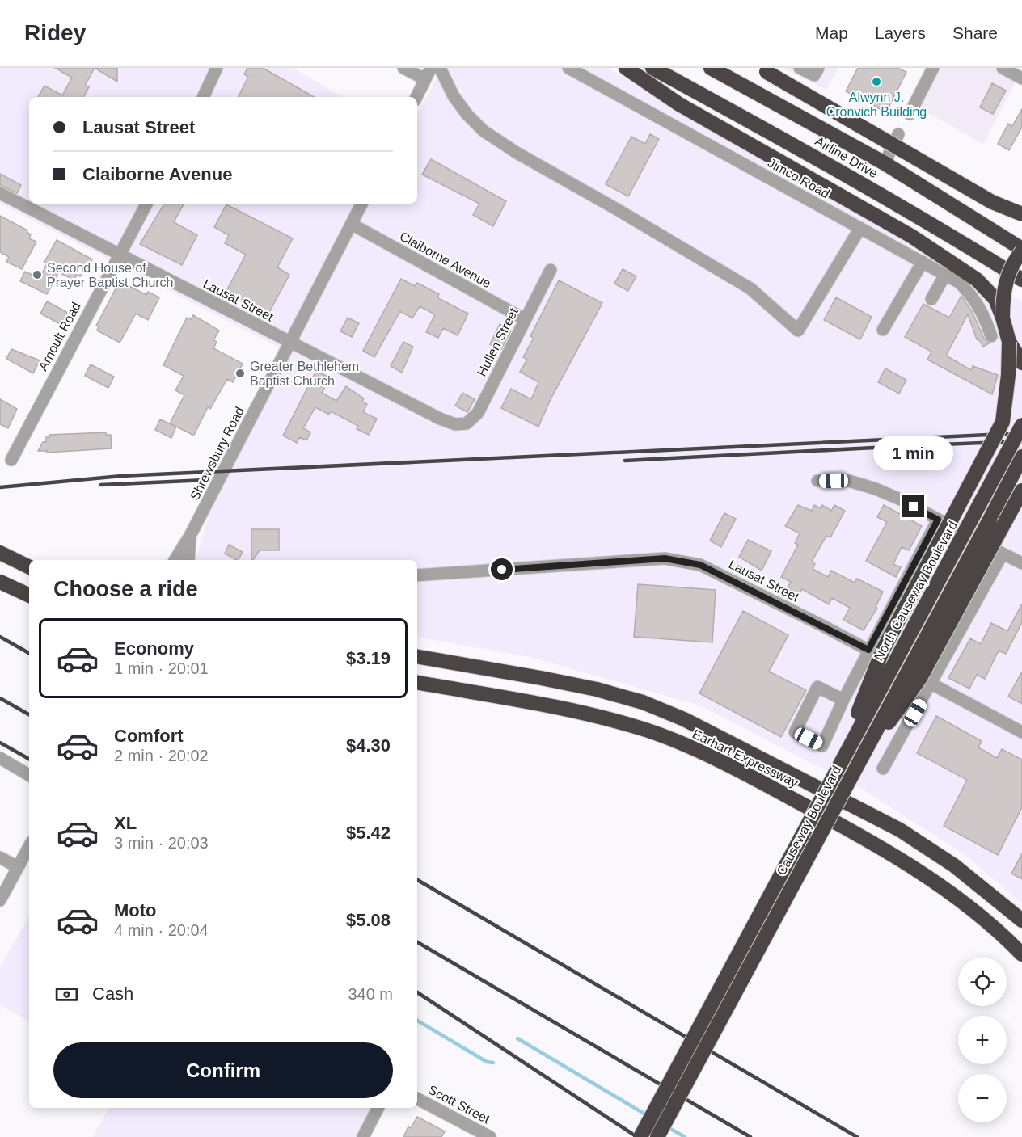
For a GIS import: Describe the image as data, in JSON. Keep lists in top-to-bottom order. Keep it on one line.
{"streets":{"highway":["Airline Drive","North Causeway Boulevard","Earhart Expressway","Causeway Boulevard"],"street":["Jimco Road","Claiborne Avenue","Lausat Street","Arnoult Road","Hullen Street","Shrewsbury Road","Scott Street"]},"crossings":[["Claiborne Avenue","Hullen Street"],["Claiborne Avenue","Shrewsbury Road"],["Lausat Street","Arnoult Road"],["Lausat Street","Hullen Street"],["Lausat Street","Shrewsbury Road"],["North Causeway Boulevard","Causeway Boulevard"]],"places":["Alwynn J. Cronvich Building","Second House of Prayer Baptist Church","Greater Bethlehem Baptist Church"],"page":{"header":"Ridey","nav":["Map","Layers","Share"],"banner":["Lausat Street","Claiborne Avenue"],"bubble":"1 min","heading":"Choose a ride","list":[{"name":"Economy","note":"1 min · 20:01","value":"$3.19"},{"name":"Comfort","note":"2 min · 20:02","value":"$4.30"},{"name":"XL","note":"3 min · 20:03","value":"$5.42"},{"name":"Moto","note":"4 min · 20:04","value":"$5.08"}],"map_buttons":["+","−"],"pay":["Cash","340 m"],"buttons":"Confirm"}}
